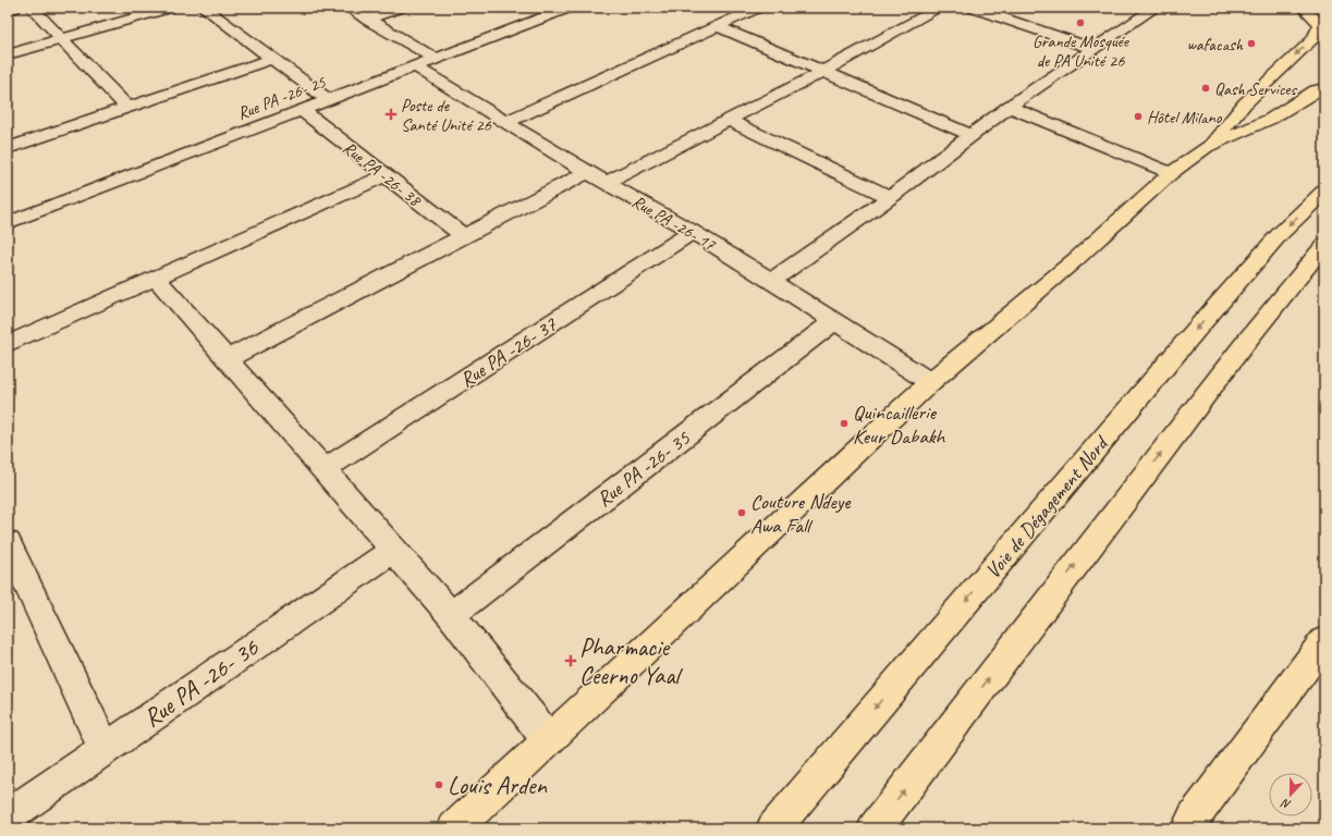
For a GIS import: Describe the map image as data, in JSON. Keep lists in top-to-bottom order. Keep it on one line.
{"streets":{"main road":["Voie de Dégagement Nord"],"street":["Rue PA -26- 25","Rue PA -26- 38","Rue PA -26- 17","Rue PA -26- 37","Rue PA -26- 35","Rue PA -26- 36"]},"crossings":[["Rue PA -26- 25","Rue PA -26- 38"],["Rue PA -26- 25","Rue PA -26- 17"],["Rue PA -26- 17","Rue PA -26- 37"],["Rue PA -26- 17","Rue PA -26- 35"]],"places":{"other":["Grande Mosquée de PA Unité 26","wafacash","Qash Services","Hôtel Milano","Quincaillerie Keur Dabakh","Couture Ndeye Awa Fall","Louis Arden"],"health":["Poste de Santé Unité 26","Pharmacie Ceerno Yaal"]},"north":"bottom"}
